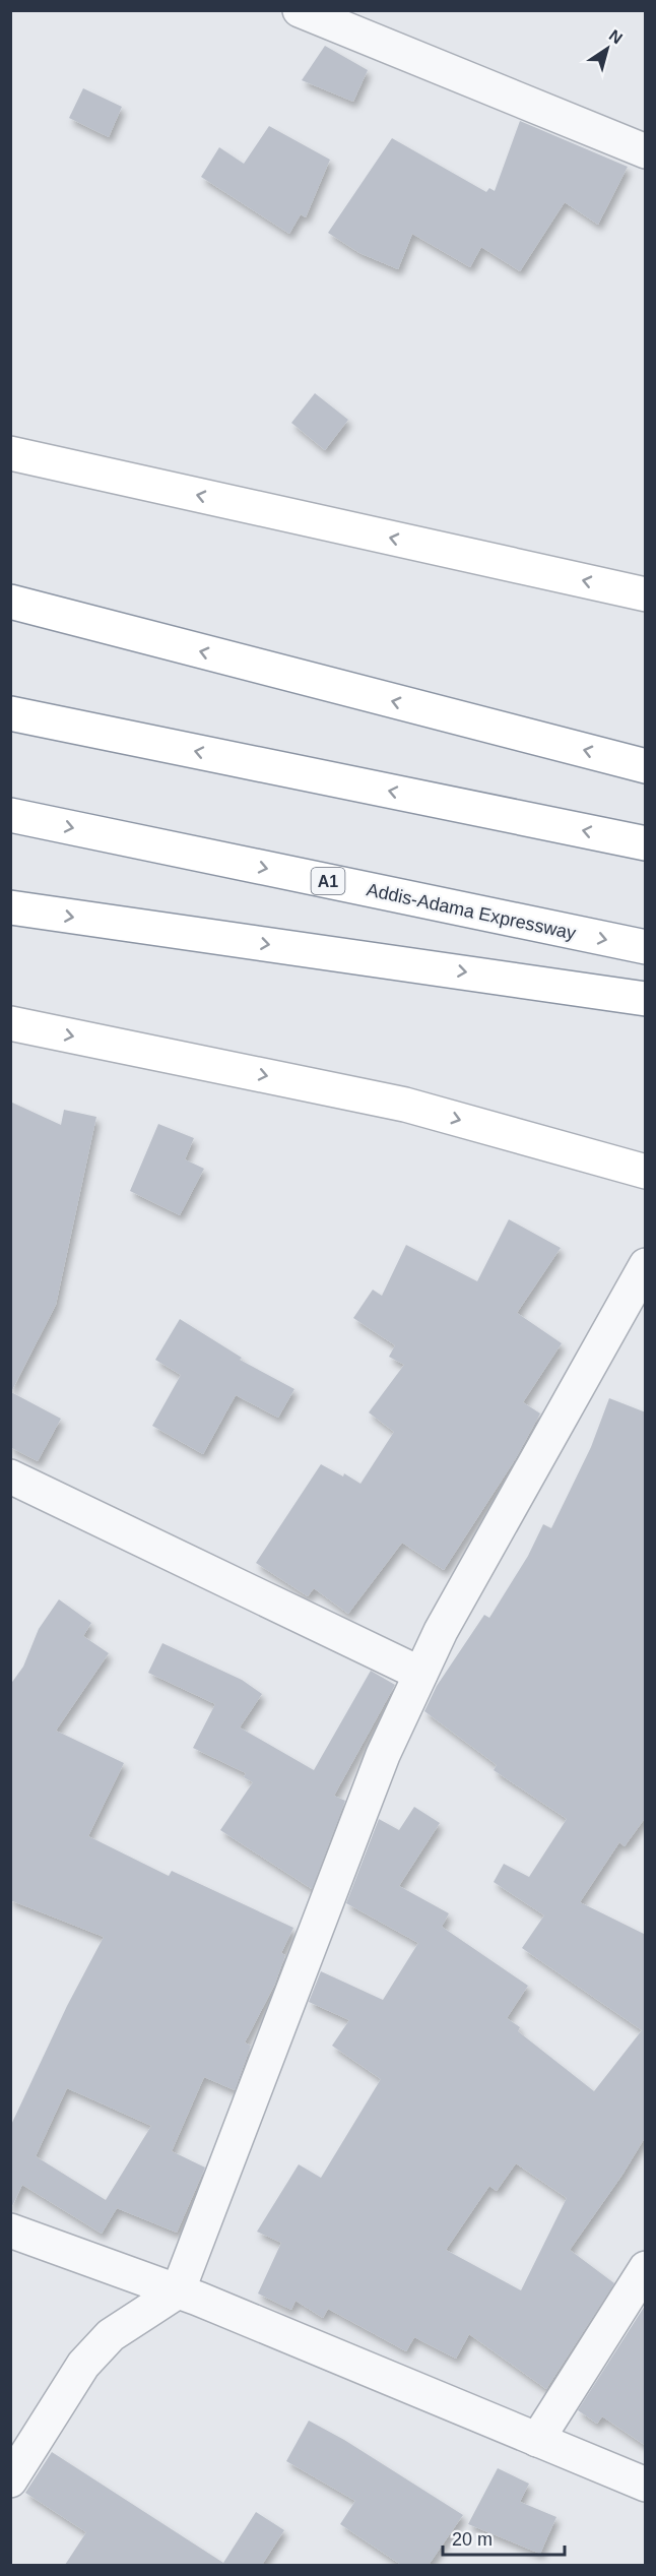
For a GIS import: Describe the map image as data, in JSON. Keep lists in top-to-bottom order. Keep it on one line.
{"streets":{"main road":["A1","Addis-Adama Expressway"]},"scale_bar":"20 m","north":"top right"}
